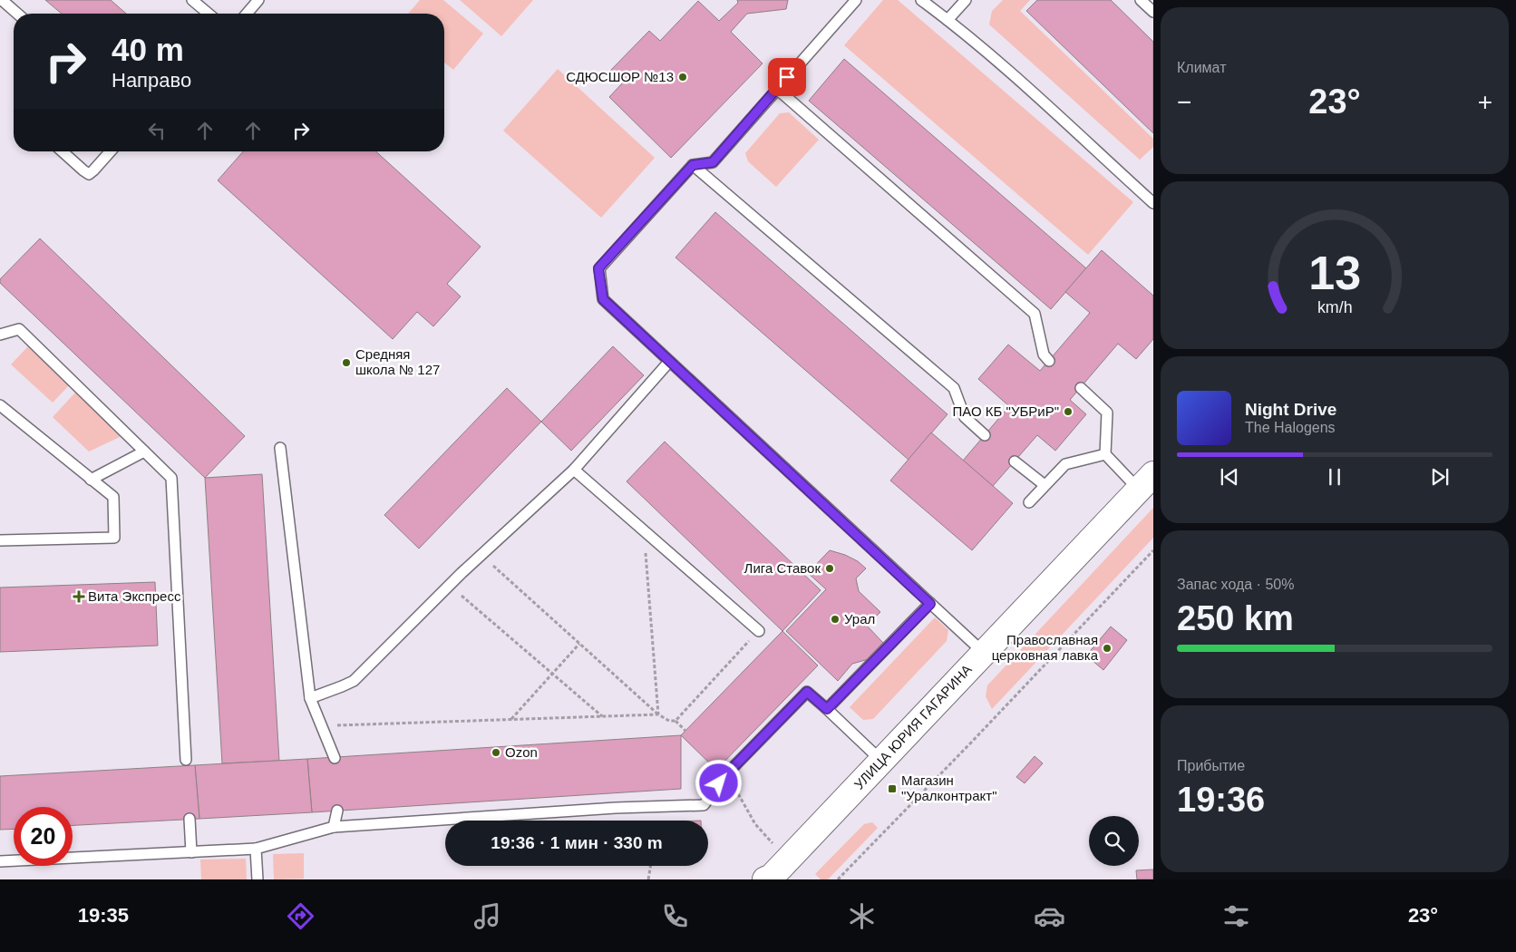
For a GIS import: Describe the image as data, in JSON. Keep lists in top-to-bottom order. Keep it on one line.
{"streets":{"main road":["УЛИЦА ЮРИЯ ГАГАРИНА"]},"places":{"other":["СДЮСШОР №13","Средняя школа № 127","ПАО КБ \"УБРиР\"","Лига Ставок","Урал","Православная церковная лавка","Ozon"],"health":["Вита Экспресс"],"transit":["Магазин \"Уралконтракт\""]},"page":{"tile":["Климат",["Запас хода · 50%","250 km"],["Прибытие","19:36"]],"turn":["40 m","Направо"],"heat":["−","23°","+"],"song":["Night Drive","The Halogens"],"limit":"20","trip":"19:36 · 1 мин · 330 m","tabs":["19:35","23°"],"gauge":["13","km/h"]}}
